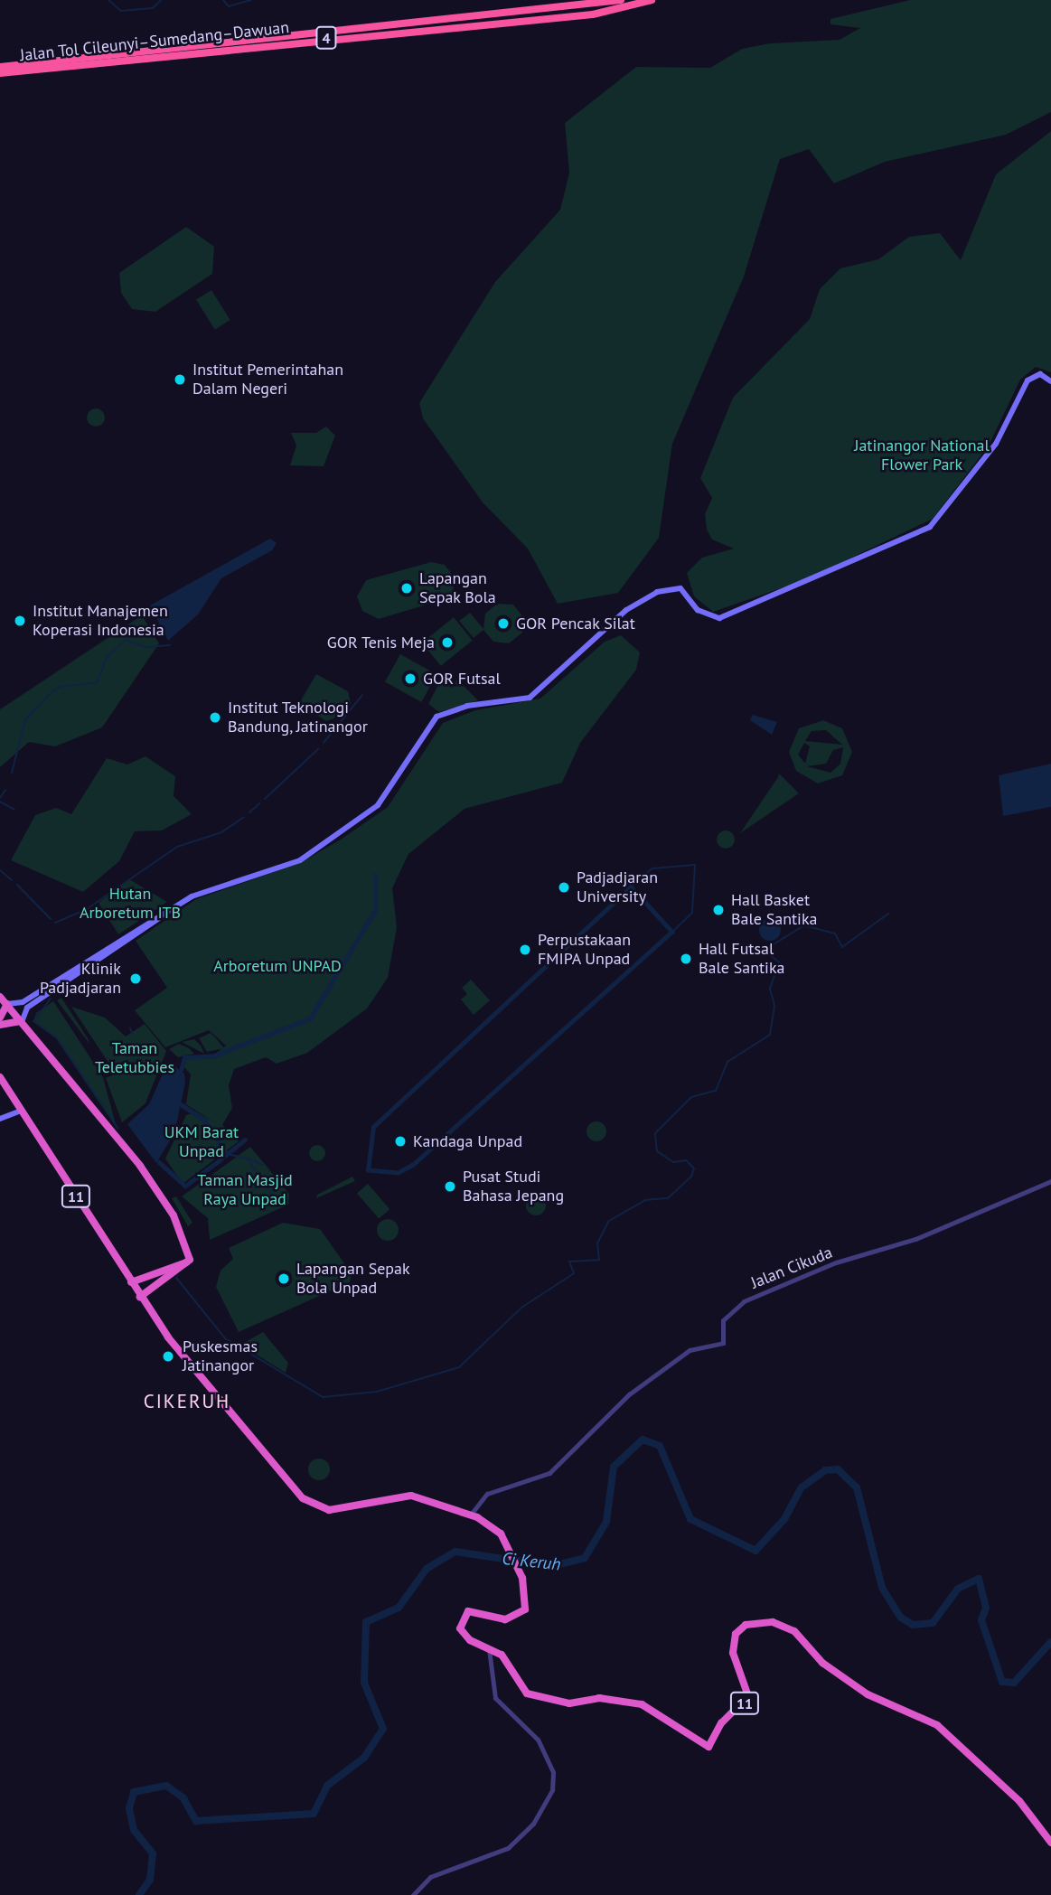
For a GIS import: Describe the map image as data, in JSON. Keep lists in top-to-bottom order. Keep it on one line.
{"streets":{"highway":["4","Jalan Tol Cileunyi–Sumedang–Dawuan","11"],"street":["Jalan Cikuda"]},"crossings":[["11","Jalan Cikuda"]],"districts":["CIKERUH"],"water":["Ci Keruh"],"parks":["Jatinangor National Flower Park","Hutan Arboretum ITB","Arboretum UNPAD","Taman Teletubbies","UKM Barat Unpad","Taman Masjid Raya Unpad"],"places":["Institut Pemerintahan Dalam Negeri","Lapangan Sepak Bola","Institut Manajemen Koperasi Indonesia","GOR Pencak Silat","GOR Tenis Meja","GOR Futsal","Institut Teknologi Bandung, Jatinangor","Padjadjaran University","Hall Basket Bale Santika","Perpustakaan FMIPA Unpad","Hall Futsal Bale Santika","Klinik Padjadjaran","Kandaga Unpad","Pusat Studi Bahasa Jepang","Lapangan Sepak Bola Unpad","Puskesmas Jatinangor"]}
